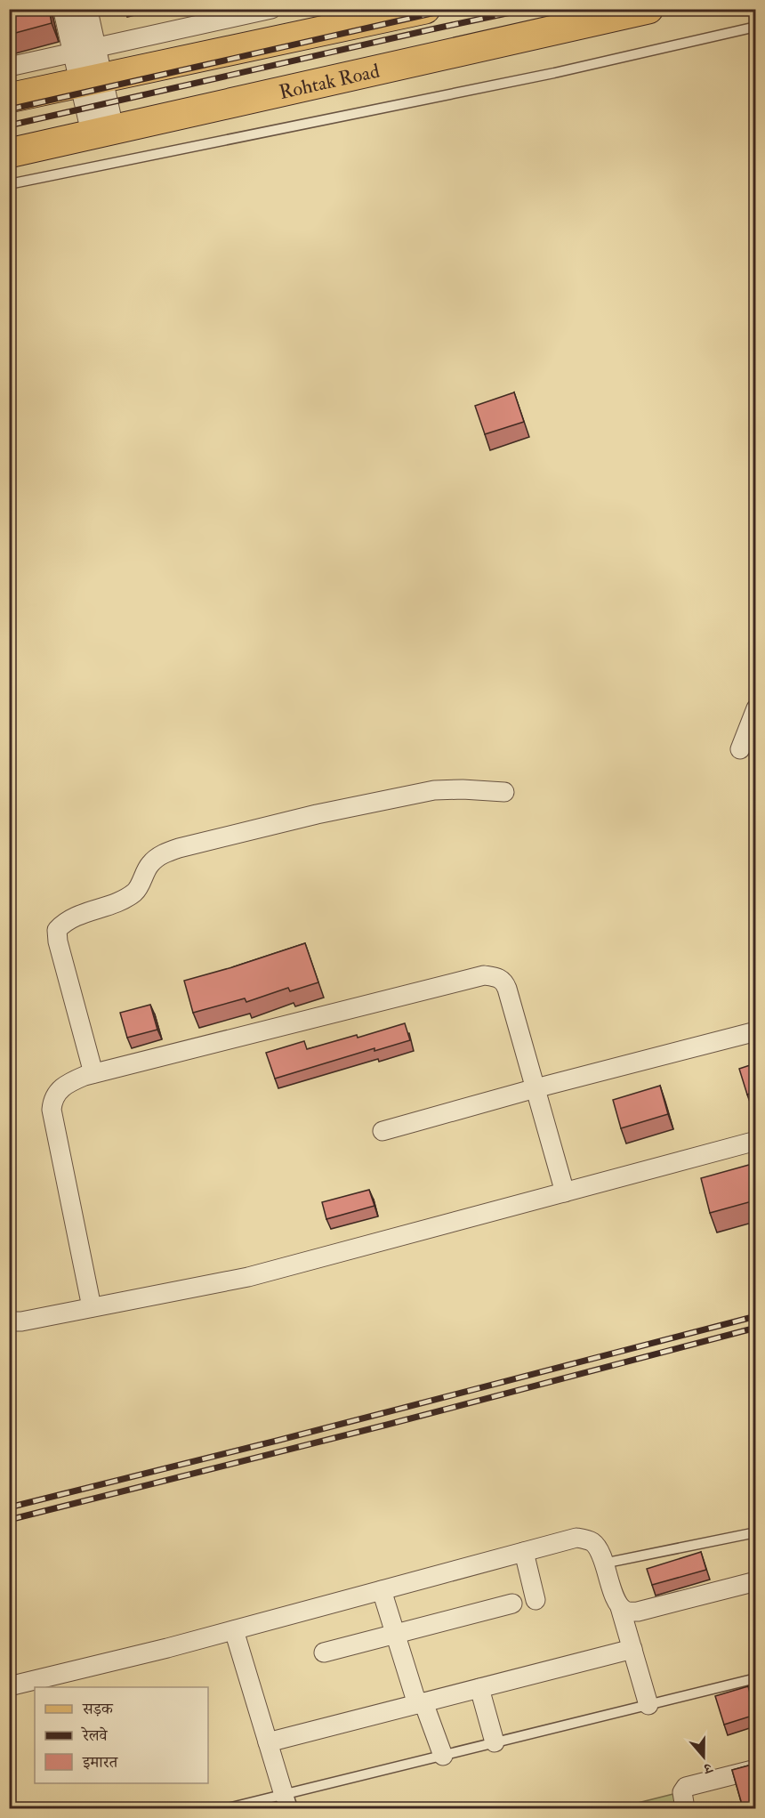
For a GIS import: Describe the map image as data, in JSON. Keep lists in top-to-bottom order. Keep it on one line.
{"streets":{"main road":["Rohtak Road"]},"legend":["सड़क","रेलवे","इमारत"],"north":"bottom"}
